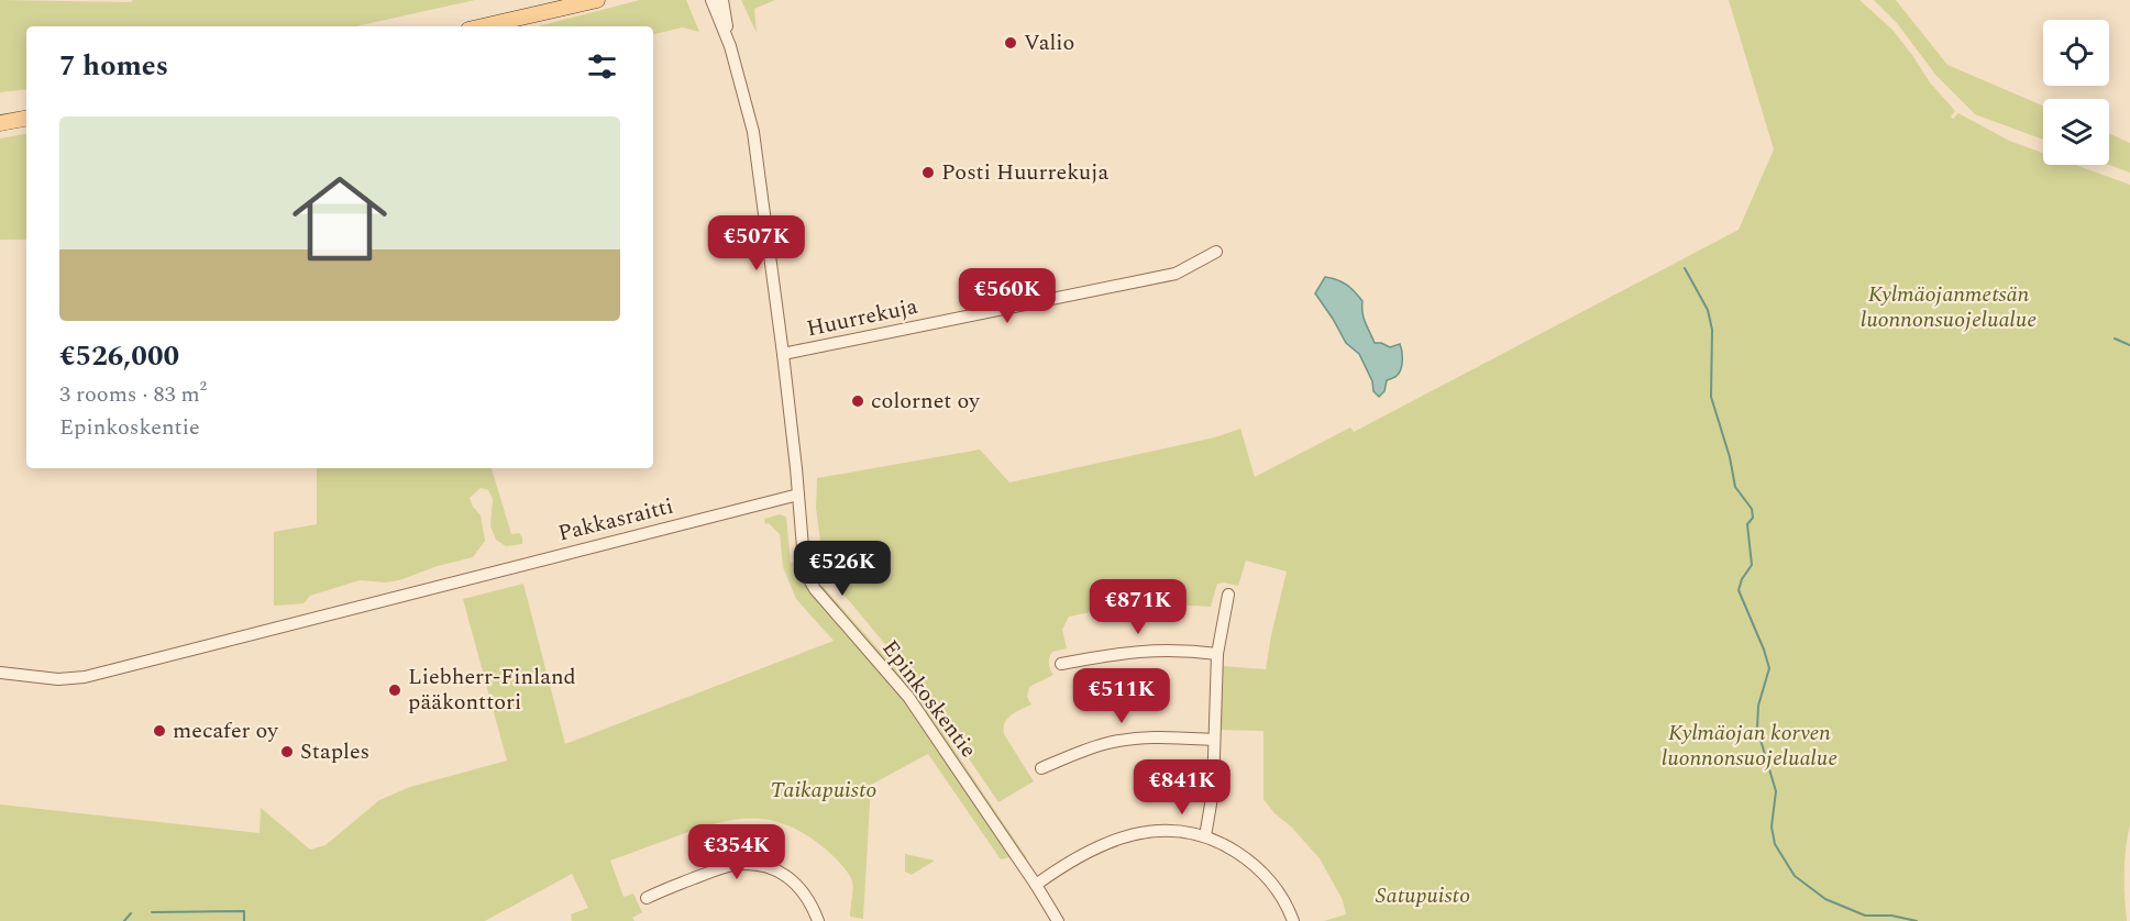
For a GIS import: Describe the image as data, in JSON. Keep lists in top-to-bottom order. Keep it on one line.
{"streets":{"street":["Huurrekuja","Pakkasraitti","Epinkoskentie"]},"crossings":[["Pakkasraitti","Epinkoskentie"]],"parks":["Kylmäojanmetsän luonnonsuojelualue","Kylmäojan korven luonnonsuojelualue","Taikapuisto","Satupuisto"],"places":["Valio","Posti Huurrekuja","colornet oy","Liebherr-Finland pääkonttori","mecafer oy","Staples"],"page":{"heading":"7 homes","list":[{"name":"€526,000","note":"3 rooms · 83 m² · Epinkoskentie"}],"price":["€507K","€560K","€526K","€871K","€511K","€841K","€354K"]}}
